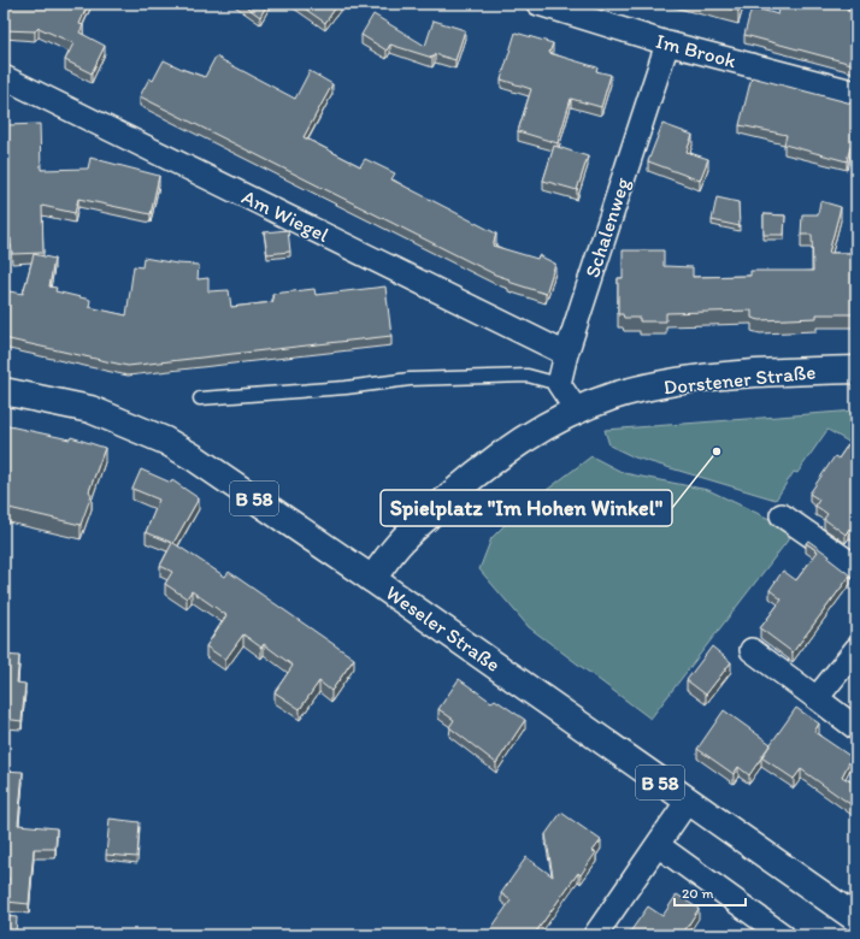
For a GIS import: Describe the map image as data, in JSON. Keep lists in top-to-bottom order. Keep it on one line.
{"streets":{"main road":["Dorstener Straße","B 58","Weseler Straße"],"street":["Im Brook","Am Wiegel","Schalenweg"]},"crossings":[["Im Brook","Schalenweg"],["Am Wiegel","Schalenweg"],["Dorstener Straße","Weseler Straße"]],"places":["Spielplatz \"Im Hohen Winkel\""],"scale_bar":"20 m"}
